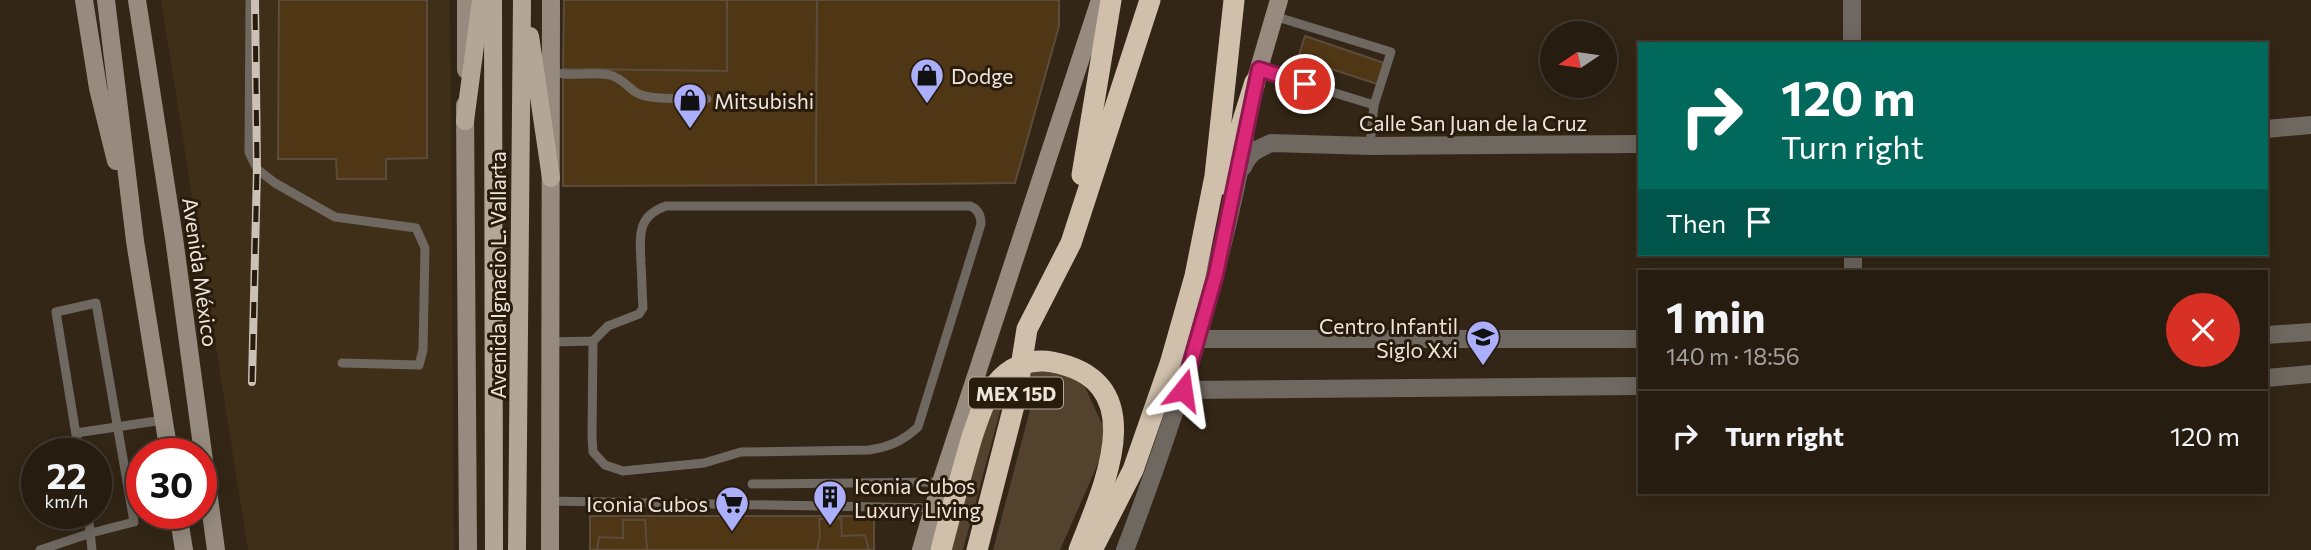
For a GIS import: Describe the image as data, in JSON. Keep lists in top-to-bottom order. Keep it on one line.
{"streets":{"highway":["MEX 15D"],"main road":["Avenida México","Avenida Ignacio L. Vallarta"],"street":["Calle San Juan de la Cruz"]},"places":{"shop":["Dodge","Mitsubishi"],"school or university":["Centro Infantil Siglo Xxi"],"building":["Iconia Cubos Luxury Living"],"supermarket":["Iconia Cubos"]},"north":"left","page":{"turn":["120 m","Turn right"],"then":"Then","heading":["1 min","140 m · 18:56"],"list":[{"name":"Turn right","value":"120 m"}],"speed":"22 km/h","limit":"30"}}
